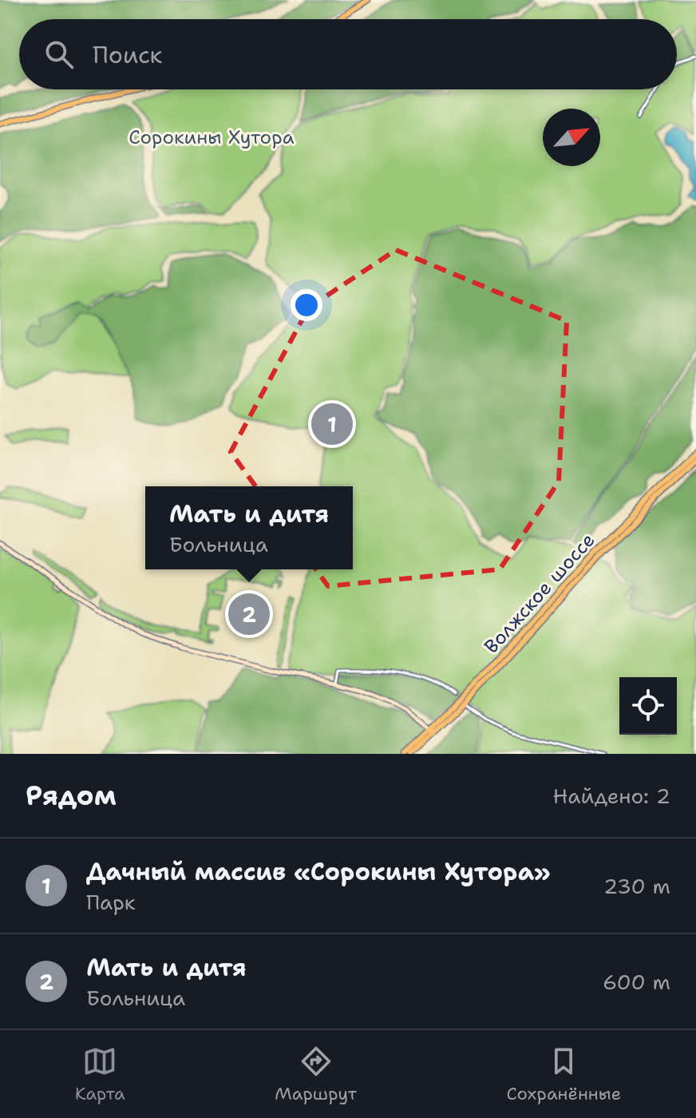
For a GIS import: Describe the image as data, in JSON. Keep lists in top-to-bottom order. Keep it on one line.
{"streets":{"main road":["Волжское шоссе"]},"parks":["Сорокины Хутора"],"north":"top right","page":{"search":"Поиск","pins":["1","2"],"popup":["Мать и дитя","Больница"],"heading":["Рядом","Найдено: 2"],"list":[{"mark":"1","name":"Дачный массив «Сорокины Хутора»","note":"Парк","value":"230 m"},{"mark":"2","name":"Мать и дитя","note":"Больница","value":"600 m"}],"nav":["Карта","Маршрут","Сохранённые"]}}
